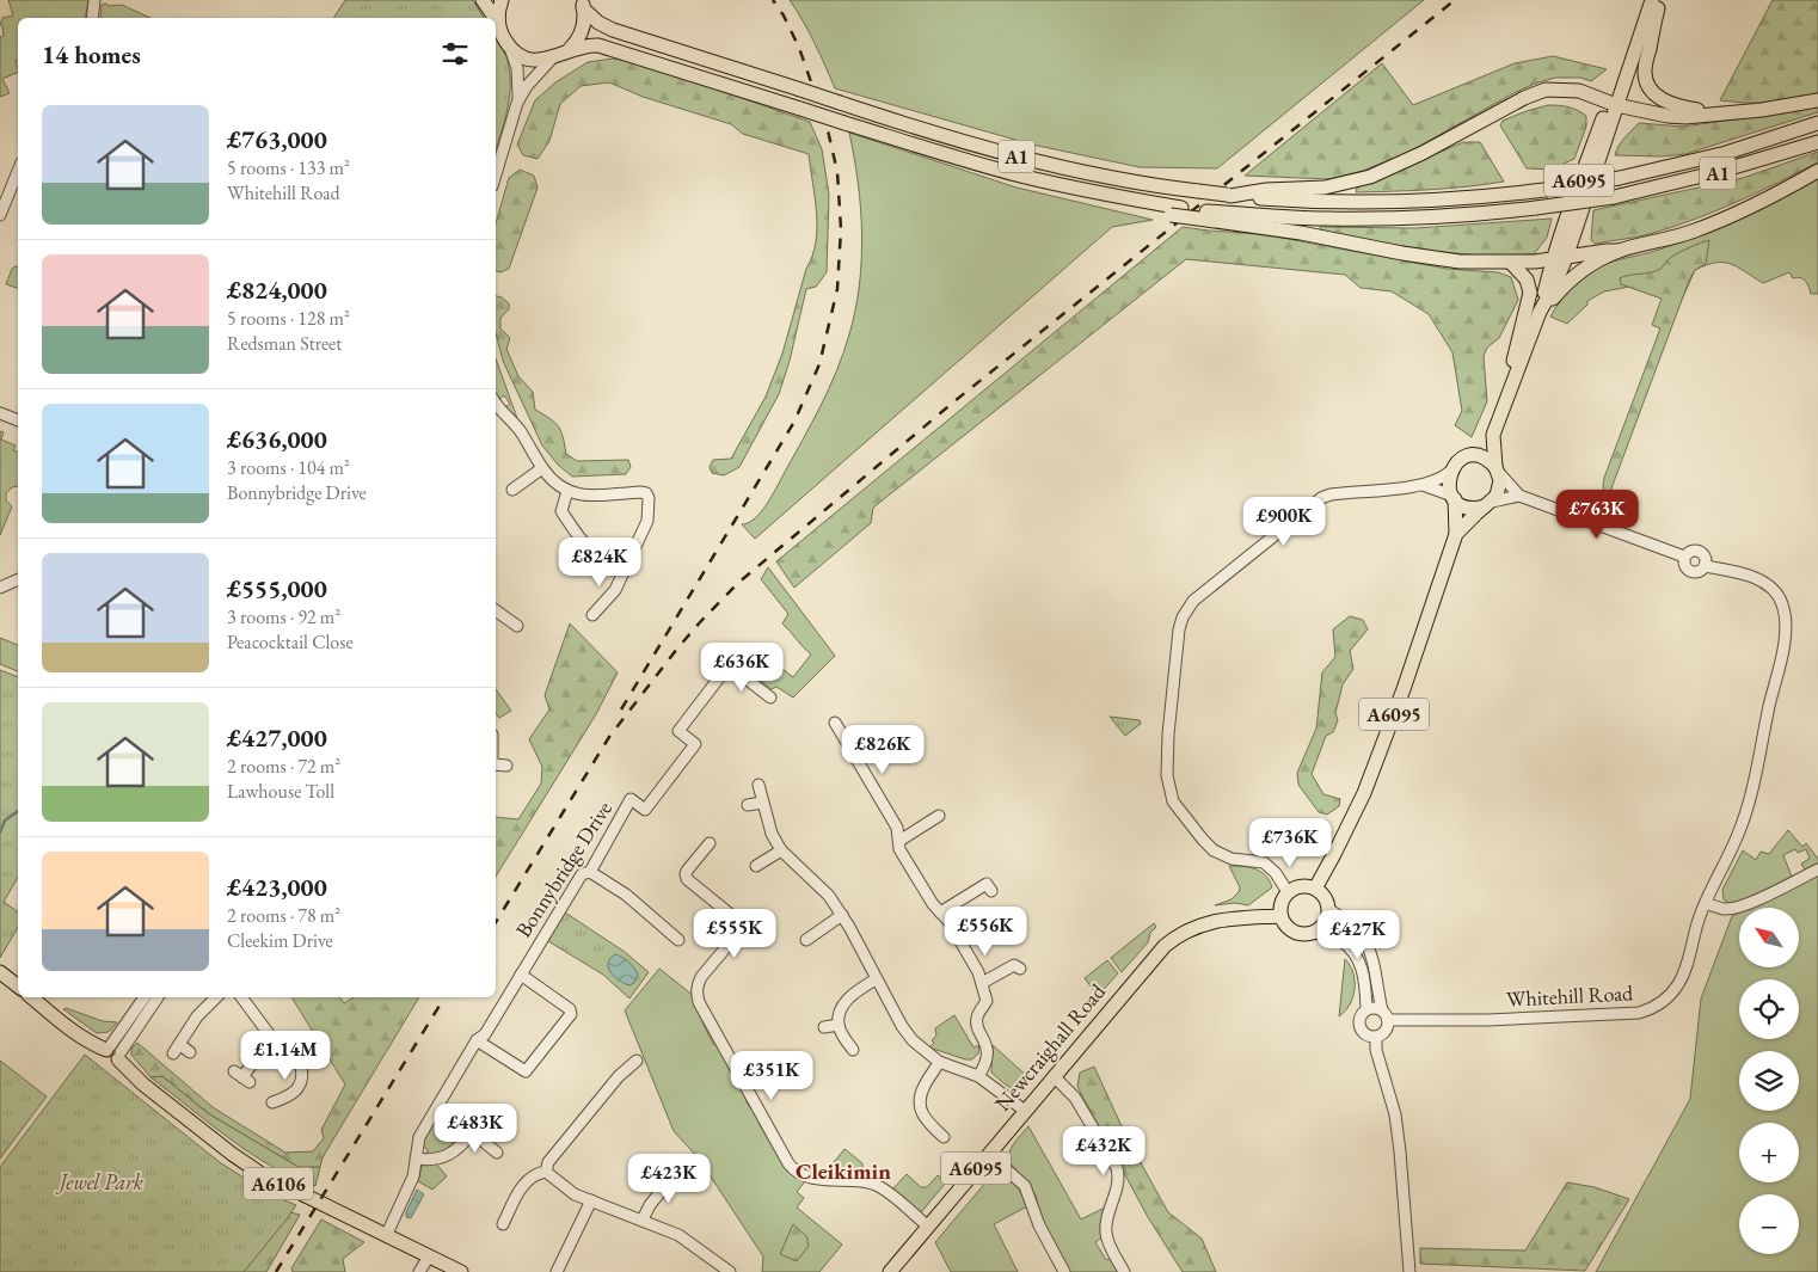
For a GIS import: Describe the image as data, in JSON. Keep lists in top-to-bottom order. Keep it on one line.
{"streets":{"main road":["A1","A6095","Newcraighall Road","A6106"],"street":["Bonnybridge Drive","Whitehill Road"]},"crossings":[["A6095","Newcraighall Road"],["Bonnybridge Drive","A6106"]],"districts":["Cleikimin"],"parks":["Jewel Park"],"north":"top left","page":{"heading":"14 homes","list":[{"name":"£763,000","note":"5 rooms · 133 m² · Whitehill Road"},{"name":"£824,000","note":"5 rooms · 128 m² · Redsman Street"},{"name":"£636,000","note":"3 rooms · 104 m² · Bonnybridge Drive"},{"name":"£555,000","note":"3 rooms · 92 m² · Peacocktail Close"},{"name":"£427,000","note":"2 rooms · 72 m² · Lawhouse Toll"},{"name":"£423,000","note":"2 rooms · 78 m² · Cleekim Drive"}],"price":["£763K","£900K","£824K","£636K","£826K","£736K","£556K","£555K","£427K","£1.14M","£351K","£483K","£432K","£423K"],"map_buttons":["+","−"]}}
